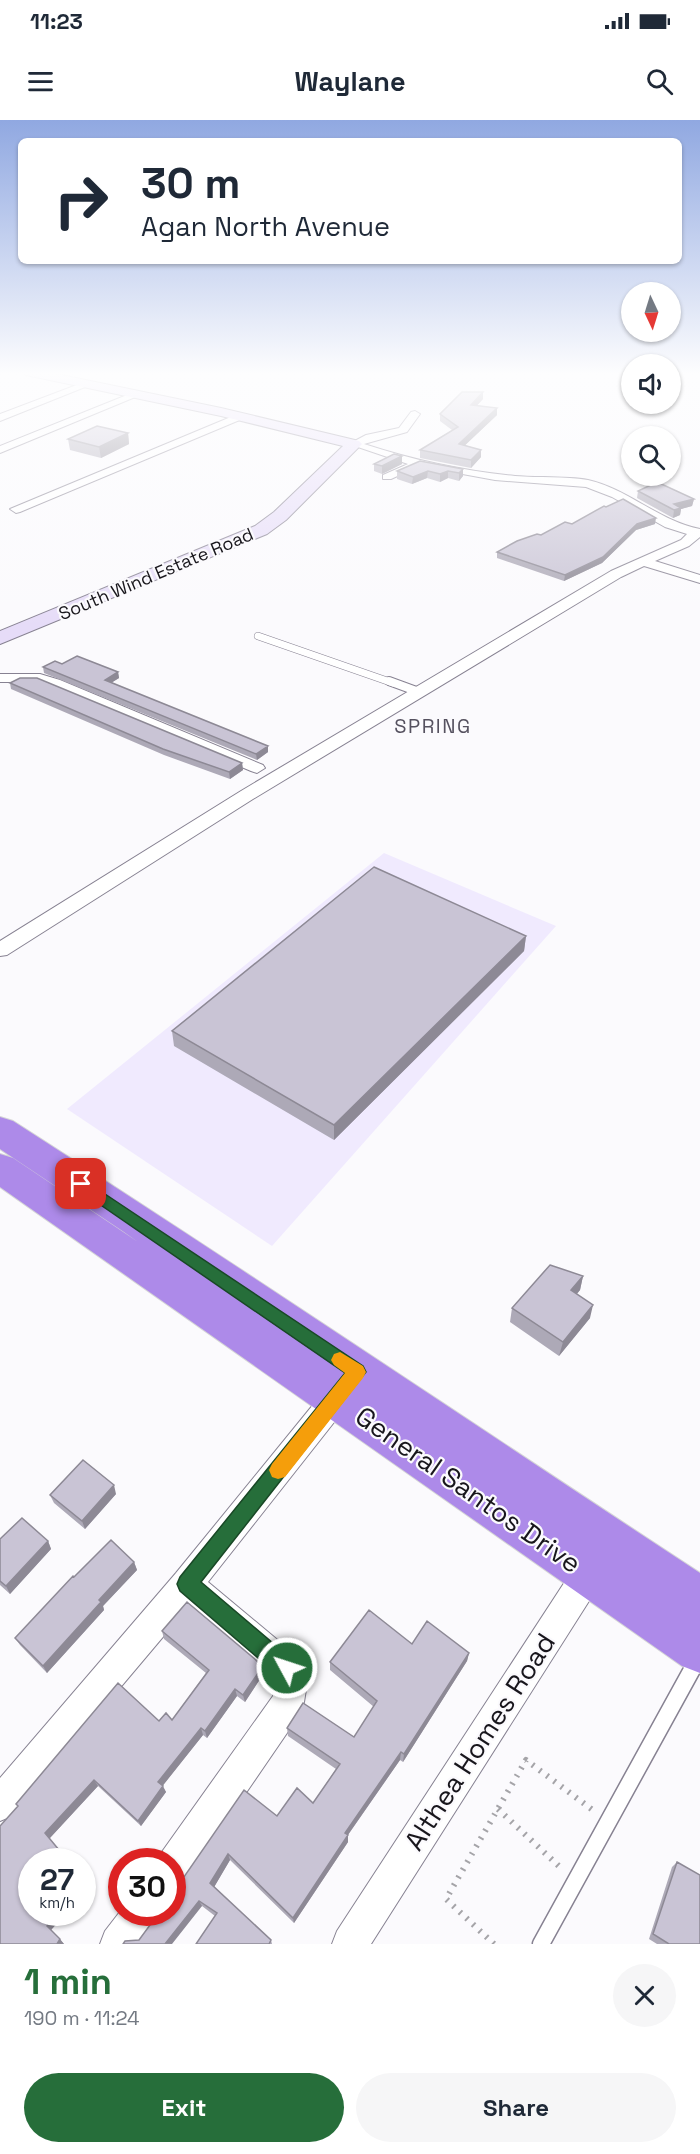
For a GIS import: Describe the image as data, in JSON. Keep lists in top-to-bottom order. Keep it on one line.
{"streets":{"highway":["General Santos Drive"],"street":["South Wind Estate Road","Althea Homes Road"]},"crossings":[["General Santos Drive","Althea Homes Road"]],"districts":["SPRING"],"north":"bottom","page":{"status":"11:23","header":"Waylane","turn":["30 m","Agan North Avenue"],"speed":"27 km/h","limit":"30","heading":["1 min","190 m · 11:24"],"buttons":["Exit","Share"]}}
